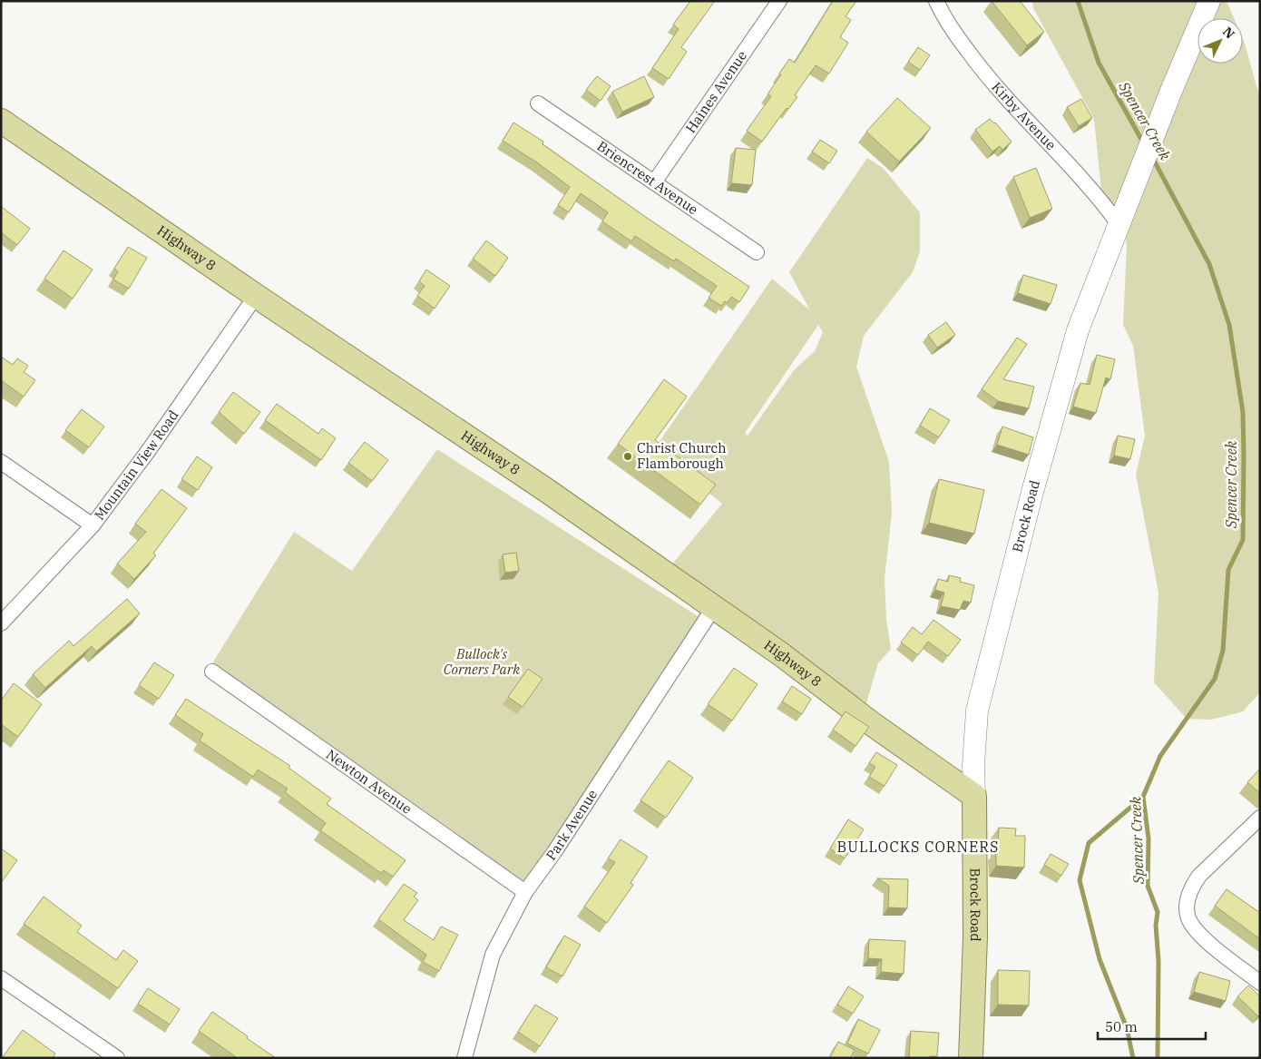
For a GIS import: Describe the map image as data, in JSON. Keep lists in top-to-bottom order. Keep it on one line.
{"streets":{"main road":["Highway 8","Brock Road"],"street":["Haines Avenue","Kirby Avenue","Briencrest Avenue","Mountain View Road","Newton Avenue","Park Avenue"]},"crossings":[["Haines Avenue","Briencrest Avenue"],["Kirby Avenue","Brock Road"],["Highway 8","Mountain View Road"],["Highway 8","Brock Road"],["Highway 8","Park Avenue"],["Newton Avenue","Park Avenue"]],"districts":["BULLOCKS CORNERS"],"water":["Spencer Creek"],"parks":["Bullock's Corners Park"],"places":["Christ Church Flamborough"],"scale_bar":"50 m","north":"top right"}
